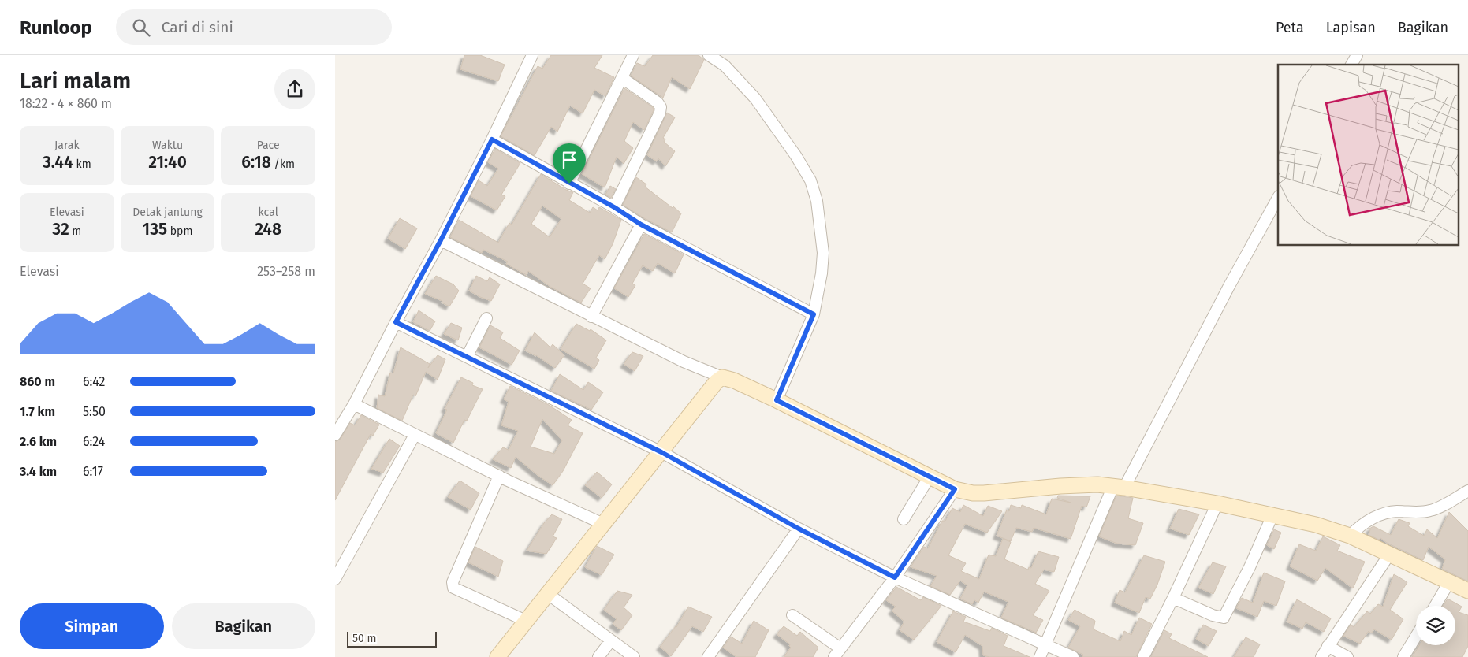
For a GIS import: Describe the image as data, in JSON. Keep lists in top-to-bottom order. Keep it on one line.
{"scale_bar":"50 m","page":{"header":"Runloop","search":"Cari di sini","nav":["Peta","Lapisan","Bagikan"],"heading":["Lari malam","18:22 · 4 × 860 m"],"stats":[["Jarak","3.44 km"],["Waktu","21:40"],["Pace","6:18 /km"],["Elevasi","32 m"],["Detak jantung","135 bpm"],["kcal","248"]],"chart":["Elevasi","253–258 m"],"list":[{"name":"860 m","note":"6:42"},{"name":"1.7 km","note":"5:50"},{"name":"2.6 km","note":"6:24"},{"name":"3.4 km","note":"6:17"}],"buttons":["Simpan","Bagikan"],"scale":"50 m"}}
